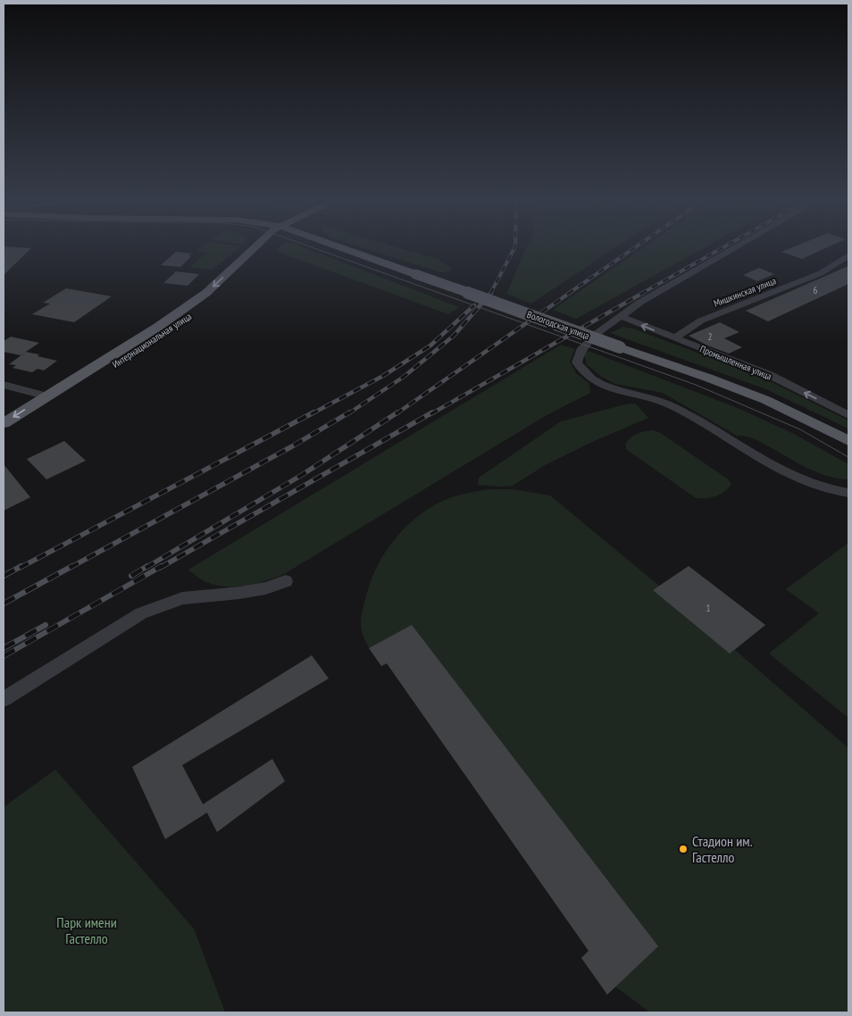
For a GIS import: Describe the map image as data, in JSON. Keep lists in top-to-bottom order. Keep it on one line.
{"streets":{"main road":["Вологодская улица","Интернациональная улица"],"street":["Мишкинская улица","Промышленная улица"]},"crossings":[["Мишкинская улица","Промышленная улица"]],"one_way":["Промышленная улица"],"parks":["Парк имени Гастелло"],"places":["Стадион им. Гастелло"],"house_numbers":["6","2","1"]}
